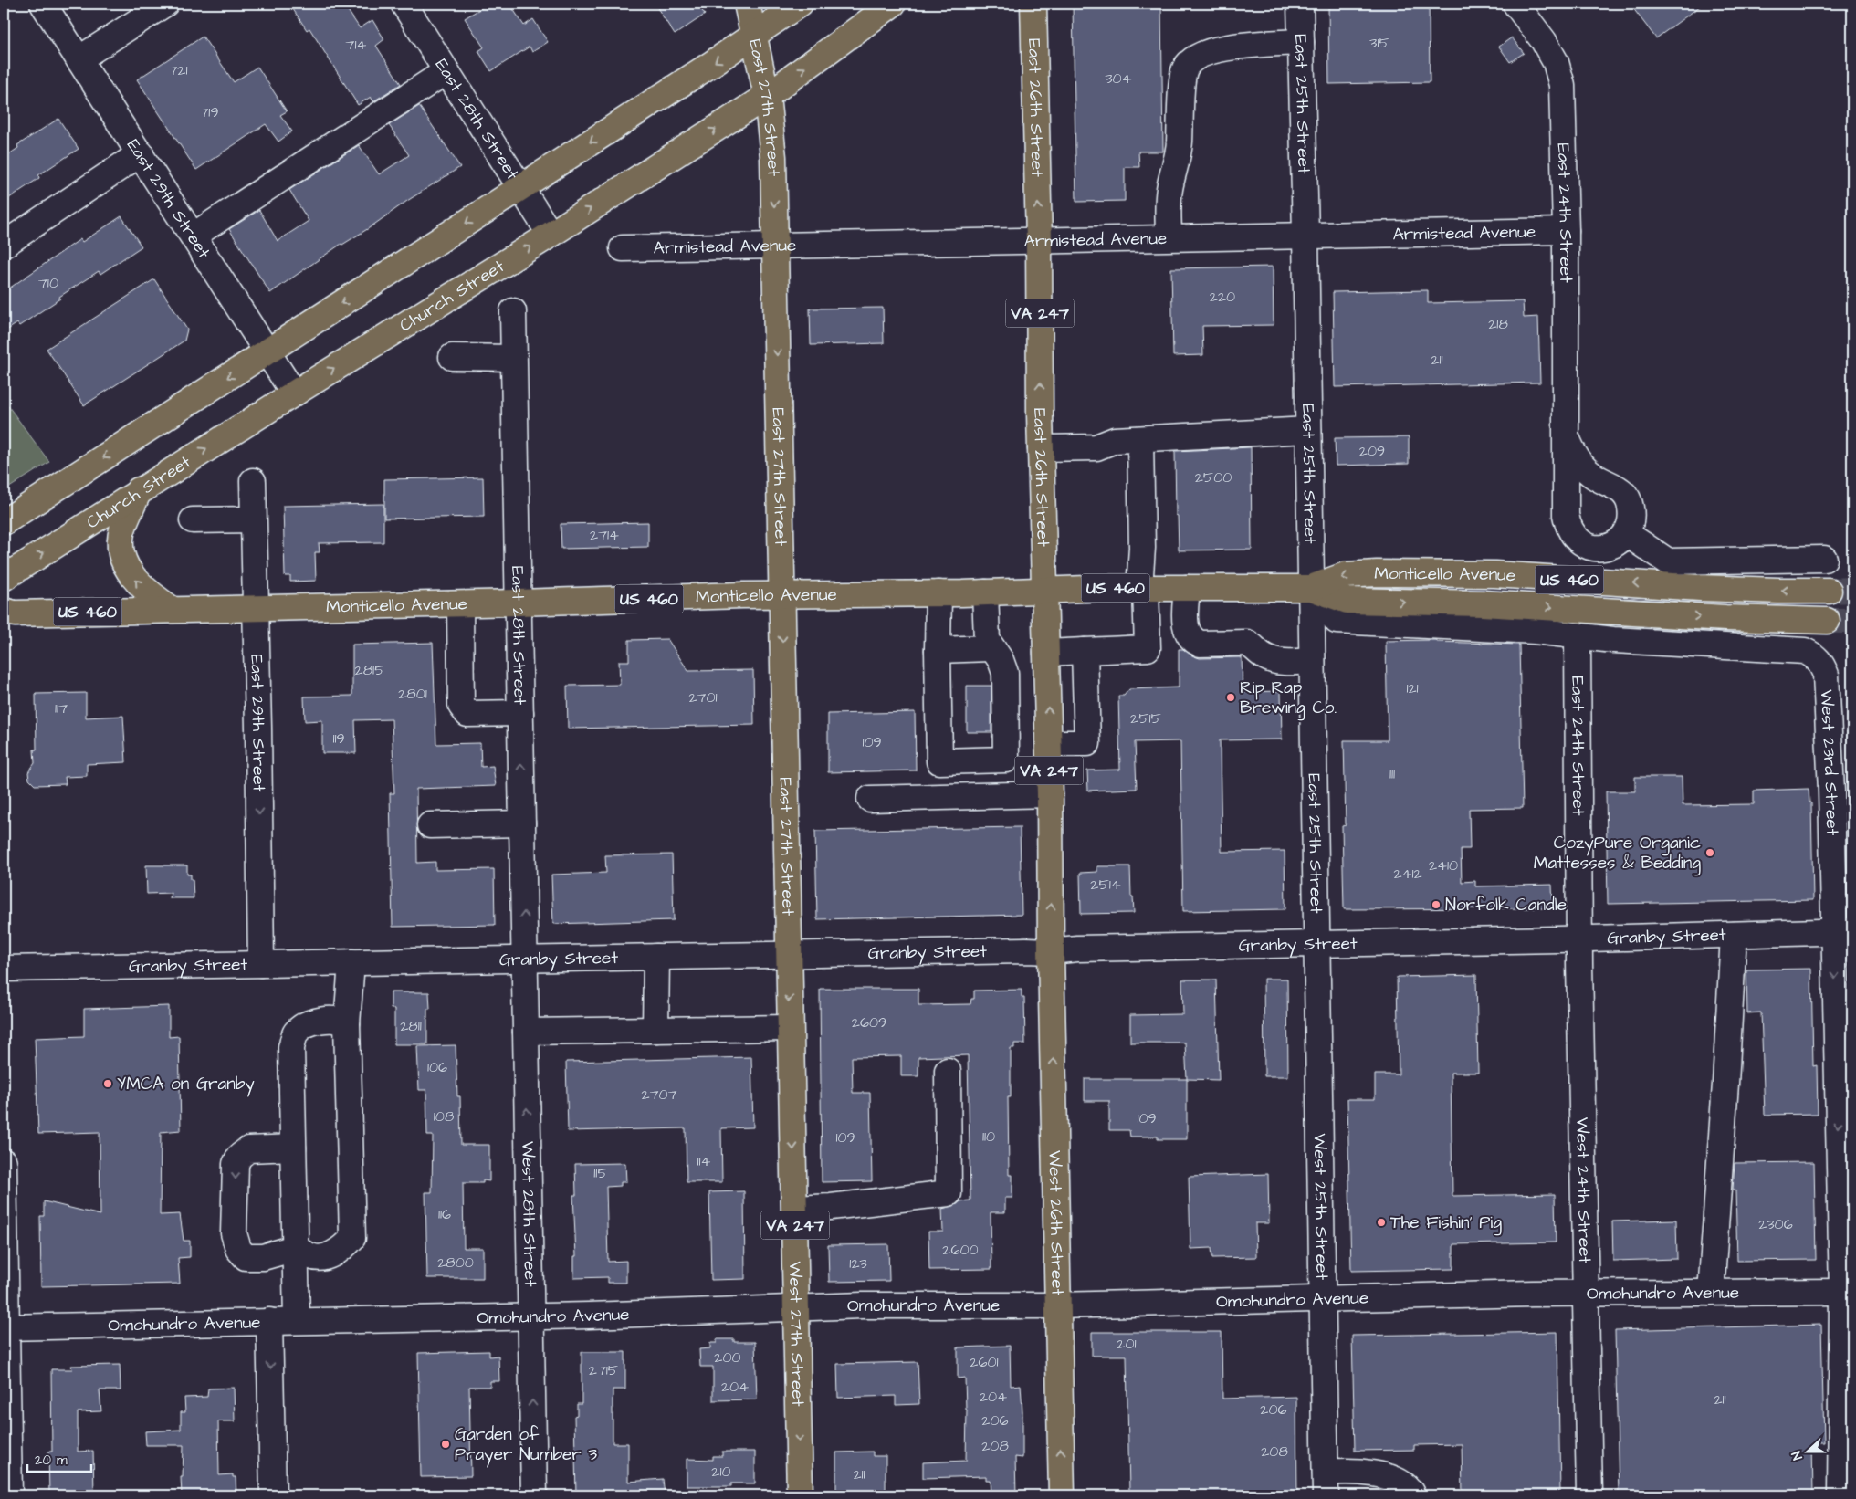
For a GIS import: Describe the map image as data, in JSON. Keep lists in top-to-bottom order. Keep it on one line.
{"streets":{"main road":["East 26th Street","East 27th Street","Church Street","VA 247","Monticello Avenue","US 460","West 26th Street","West 27th Street"],"street":["East 25th Street","East 28th Street","East 29th Street","East 24th Street","Armistead Avenue","West 23rd Street","Granby Street","West 24th Street","West 25th Street","West 28th Street","Omohundro Avenue"]},"crossings":[["East 25th Street","Armistead Avenue"],["East 25th Street","Monticello Avenue"],["East 25th Street","West 23rd Street"],["East 25th Street","Granby Street"],["East 25th Street","West 25th Street"],["East 26th Street","Armistead Avenue"],["East 26th Street","Monticello Avenue"],["East 26th Street","Granby Street"],["East 26th Street","West 26th Street"],["East 27th Street","Armistead Avenue"],["East 27th Street","Church Street"],["East 27th Street","Monticello Avenue"],["East 27th Street","Granby Street"],["East 27th Street","West 27th Street"],["East 28th Street","Church Street"],["East 28th Street","Monticello Avenue"],["East 28th Street","Granby Street"],["East 28th Street","West 28th Street"],["East 29th Street","Church Street"],["East 29th Street","Monticello Avenue"],["East 29th Street","Granby Street"],["East 24th Street","Armistead Avenue"],["East 24th Street","West 23rd Street"],["East 24th Street","Granby Street"],["East 24th Street","West 24th Street"],["Monticello Avenue","West 23rd Street"],["West 23rd Street","Granby Street"],["West 23rd Street","Omohundro Avenue"],["Granby Street","West 24th Street"],["Granby Street","West 25th Street"],["Granby Street","West 28th Street"],["Granby Street","West 26th Street"],["Granby Street","West 27th Street"],["West 24th Street","Omohundro Avenue"],["West 25th Street","Omohundro Avenue"],["West 28th Street","Omohundro Avenue"],["West 26th Street","Omohundro Avenue"],["Omohundro Avenue","West 27th Street"]],"one_way":["East 26th Street","East 27th Street","East 29th Street","West 28th Street","West 26th Street","West 27th Street"],"places":["Rip Rap Brewing Co.","CozyPure Organic Mattesses & Bedding","Norfolk Candle","YMCA on Granby","The Fishin' Pig","Garden of Prayer Number 3"],"house_numbers":["315","714","721","304","719","710","220","218","211","209","2500","2714","2815","121","2801","2701","117","2515","119","109","111","2410","2412","2514","2609","2811","106","2707","108","109","110","109","114","115","116","2306","2600","2800","123","201","200","2601","2715","204","204","211","206","206","208","208","210","211"],"scale_bar":"20 m","north":"left"}
